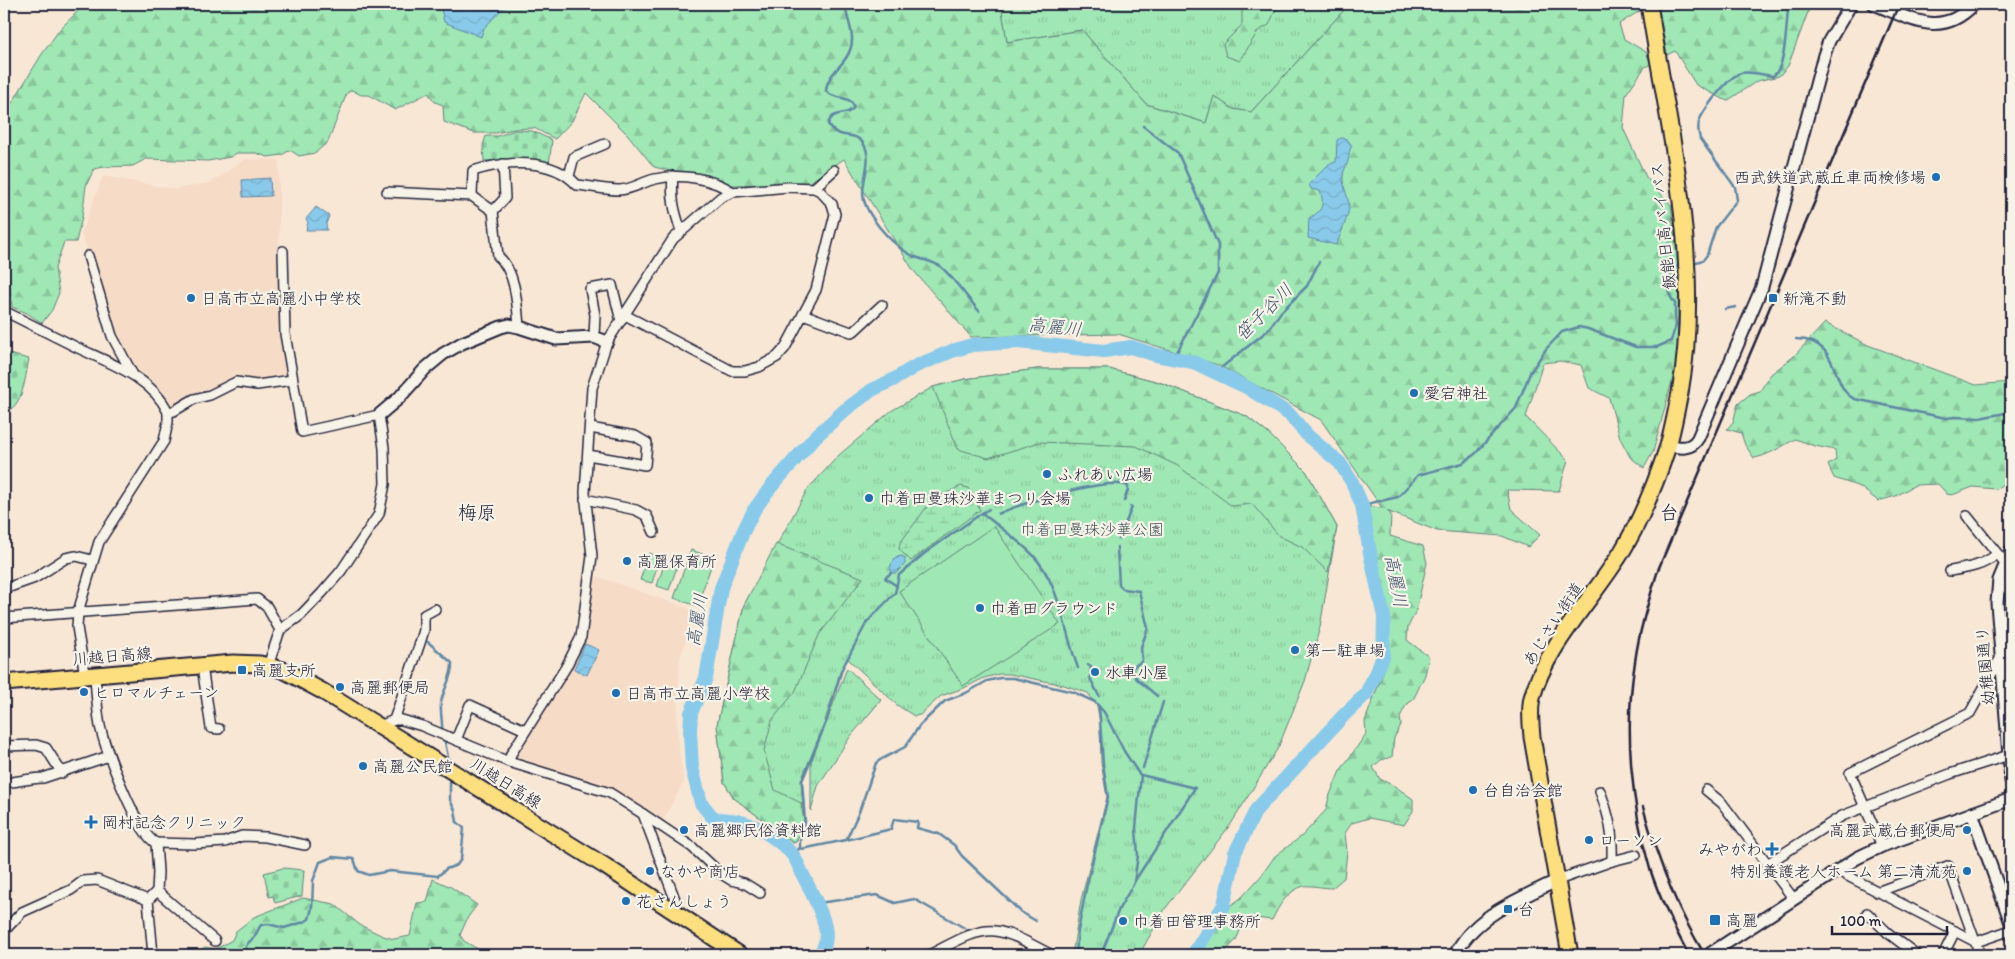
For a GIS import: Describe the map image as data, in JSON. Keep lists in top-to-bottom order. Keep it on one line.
{"streets":{"main road":["飯能日高バイパス","あじさい街道","川越日高線"],"street":["幼稚園通り"]},"crossings":[["飯能日高バイパス","あじさい街道"]],"districts":["梅原","台"],"water":["笹子谷川","高麗川"],"parks":["巾着田曼珠沙華公園"],"places":{"other":["西武鉄道武蔵丘車両検修場","日高市立高麗小中学校","愛宕神社","ふれあい広場","巾着田曼珠沙華まつり会場","高麗保育所","巾着田グラウンド","第一駐車場","水車小屋","高麗郵便局","ヒロマルチェーン","日高市立高麗小学校","高麗公民館","台自治会館","高麗郷民俗資料館","高麗武蔵台郵便局","ローソン","なかや商店","特別養護老人ホーム 第二清流苑","花さんしょう","巾着田管理事務所"],"transit":["新滝不動","高麗支所","台","高麗"],"health":["岡村記念クリニック","みやがわ"]},"scale_bar":"100 m"}
